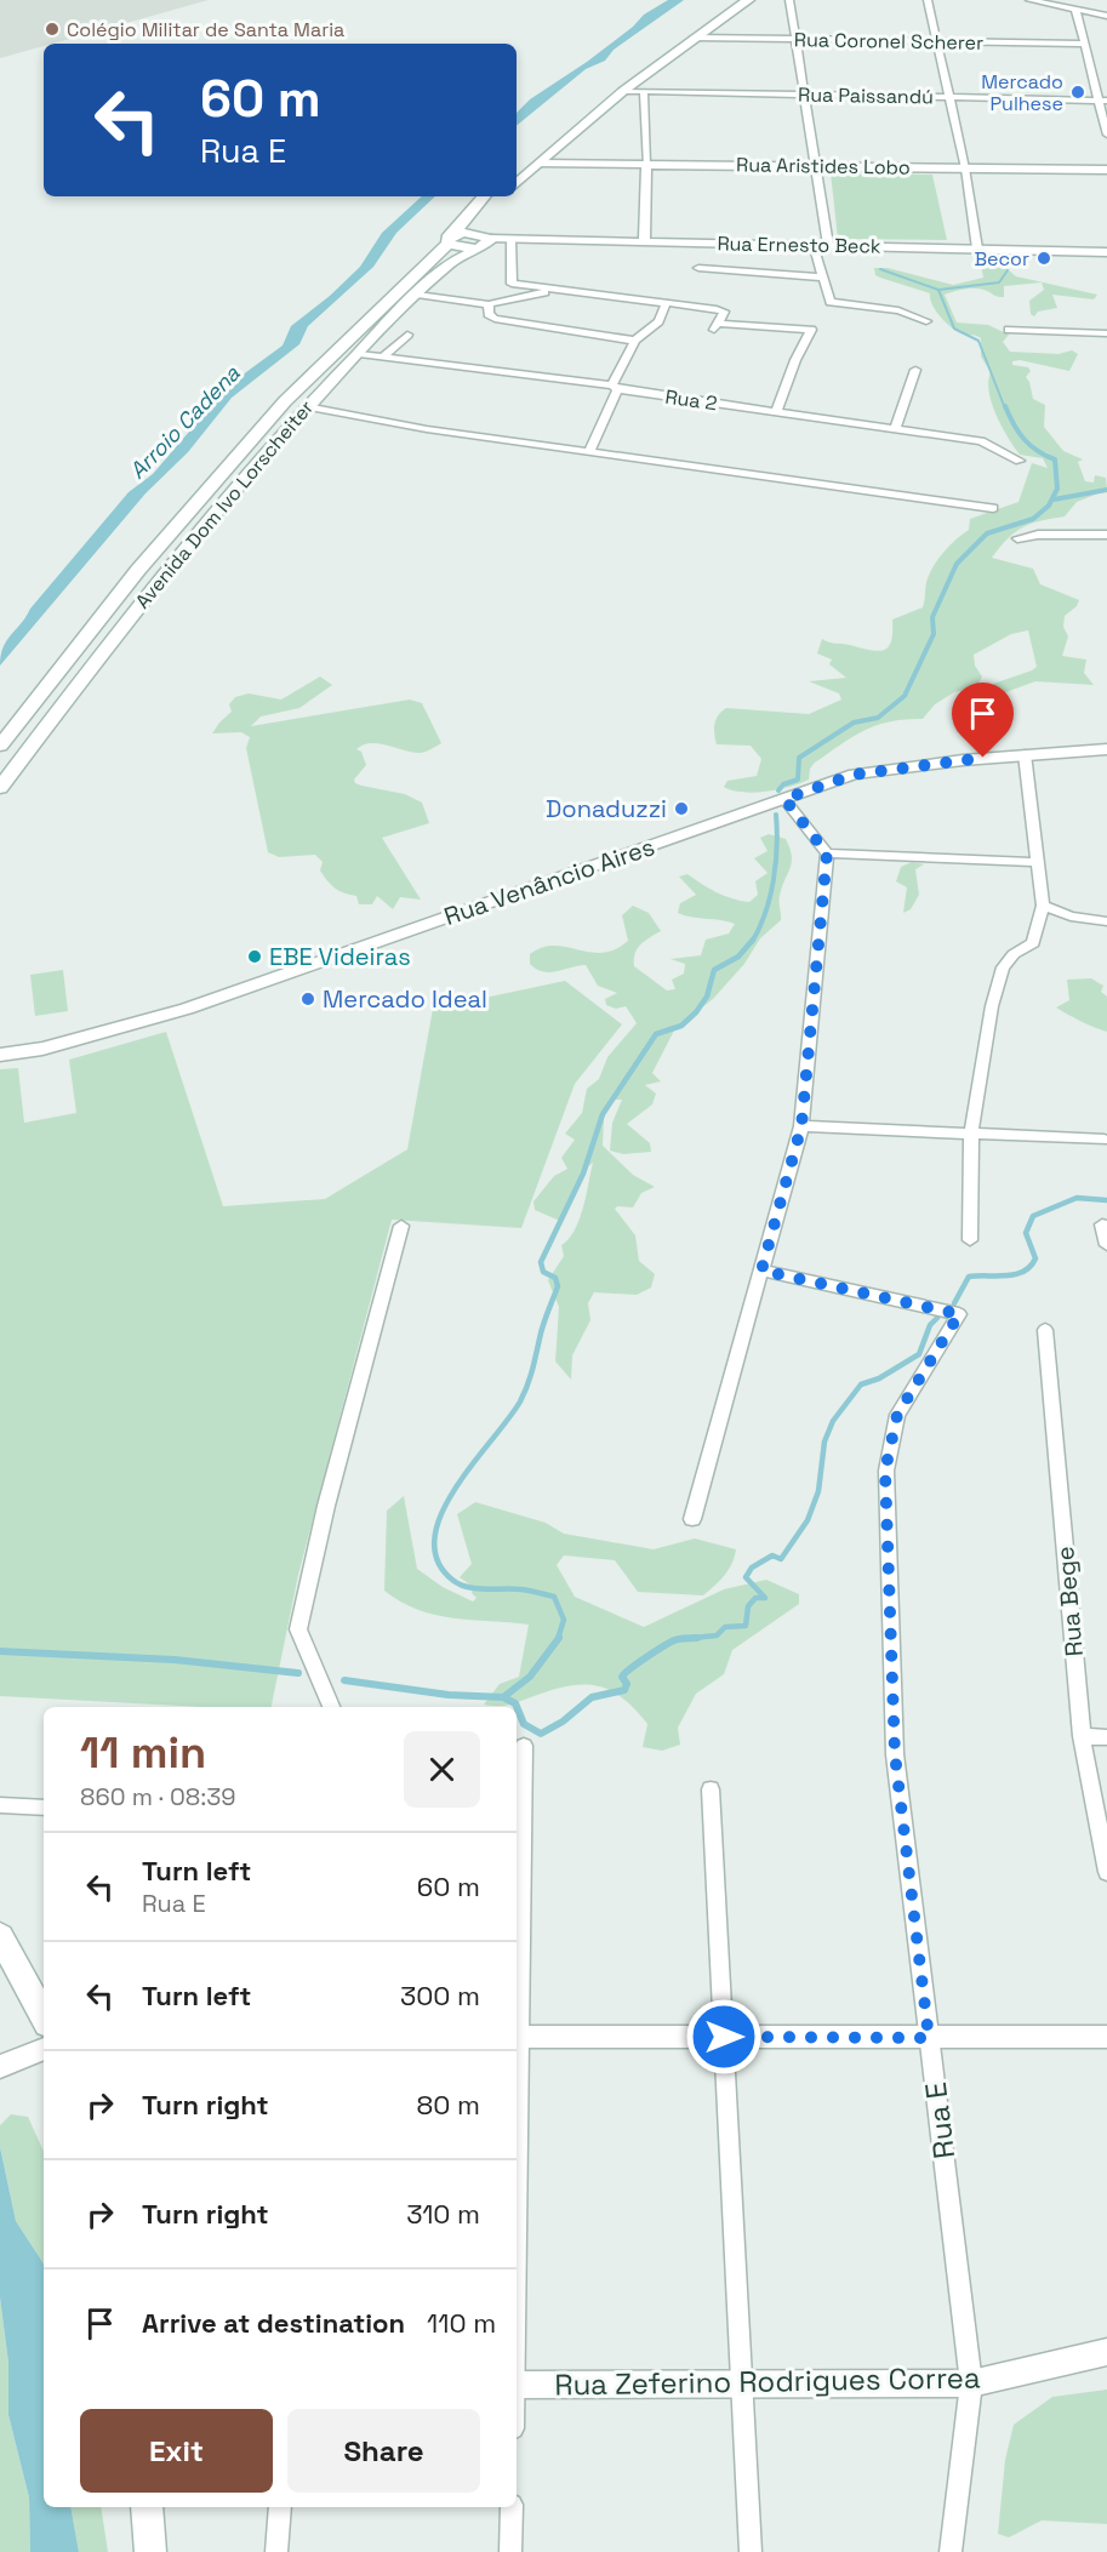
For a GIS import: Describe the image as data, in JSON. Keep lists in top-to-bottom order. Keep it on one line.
{"streets":{"main road":["Avenida Dom Ivo Lorscheiter"],"street":["Rua Coronel Scherer","Rua Paissandú","Rua Aristides Lobo","Rua Ernesto Beck","Rua 2","Rua Venâncio Aires","Rua Bege","Rua E","Rua Zeferino Rodrigues Correa"]},"crossings":[["Rua Ernesto Beck","Avenida Dom Ivo Lorscheiter"],["Rua 2","Avenida Dom Ivo Lorscheiter"],["Rua E","Rua Zeferino Rodrigues Correa"]],"water":["Arroio Cadena"],"places":["Colégio Militar de Santa Maria","Mercado Pulhese","Becor","Donaduzzi","EBE Videiras","Mercado Ideal"],"page":{"turn":["60 m","Rua E"],"heading":["11 min","860 m · 08:39"],"list":[{"name":"Turn left","note":"Rua E","value":"60 m"},{"name":"Turn left","value":"300 m"},{"name":"Turn right","value":"80 m"},{"name":"Turn right","value":"310 m"},{"name":"Arrive at destination","value":"110 m"}],"buttons":["Exit","Share"]}}
